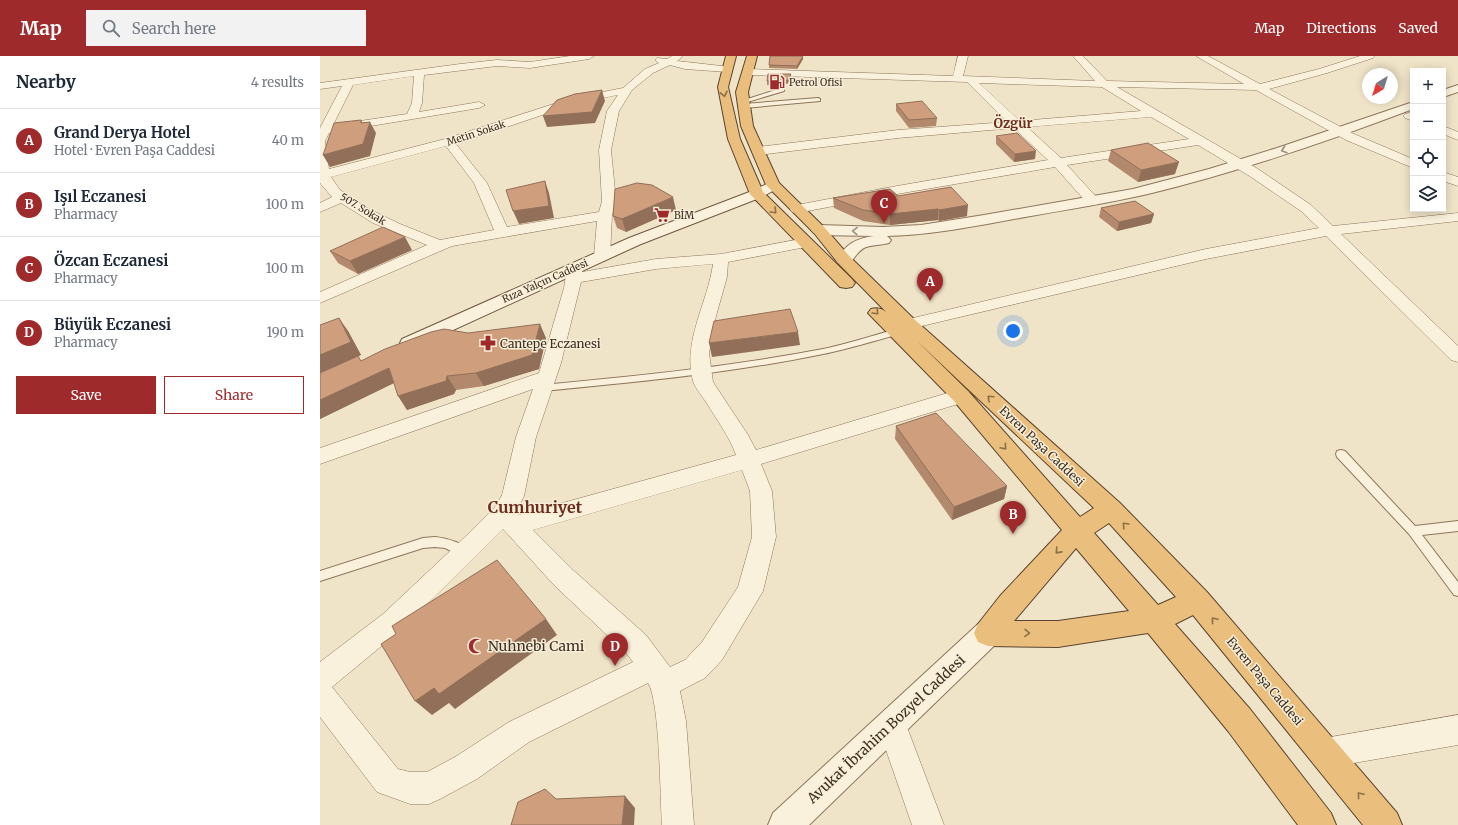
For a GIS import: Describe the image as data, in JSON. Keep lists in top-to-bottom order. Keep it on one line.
{"streets":{"highway":["Evren Paşa Caddesi"],"street":["Metin Sokak","507. Sokak","Rıza Yalçın Caddesi","Avukat İbrahim Bozyel Caddesi"]},"crossings":[["Metin Sokak","507. Sokak"],["Rıza Yalçın Caddesi","Evren Paşa Caddesi"]],"districts":["Özgür","Cumhuriyet"],"places":{"fuel station":["Petrol Ofisi"],"supermarket":["BİM"],"pharmacy":["Cantepe Eczanesi"],"mosque":["Nuhnebi Cami"]},"north":"bottom left","page":{"header":"Map","search":"Search here","nav":["Map","Directions","Saved"],"heading":["Nearby","4 results"],"map_buttons":["+","−"],"list":[{"mark":"A","name":"Grand Derya Hotel","note":"Hotel · Evren Paşa Caddesi","value":"40 m"},{"mark":"B","name":"Işıl Eczanesi","note":"Pharmacy","value":"100 m"},{"mark":"C","name":"Özcan Eczanesi","note":"Pharmacy","value":"100 m"},{"mark":"D","name":"Büyük Eczanesi","note":"Pharmacy","value":"190 m"}],"pins":["C","A","B","D"],"buttons":["Save","Share"]}}
